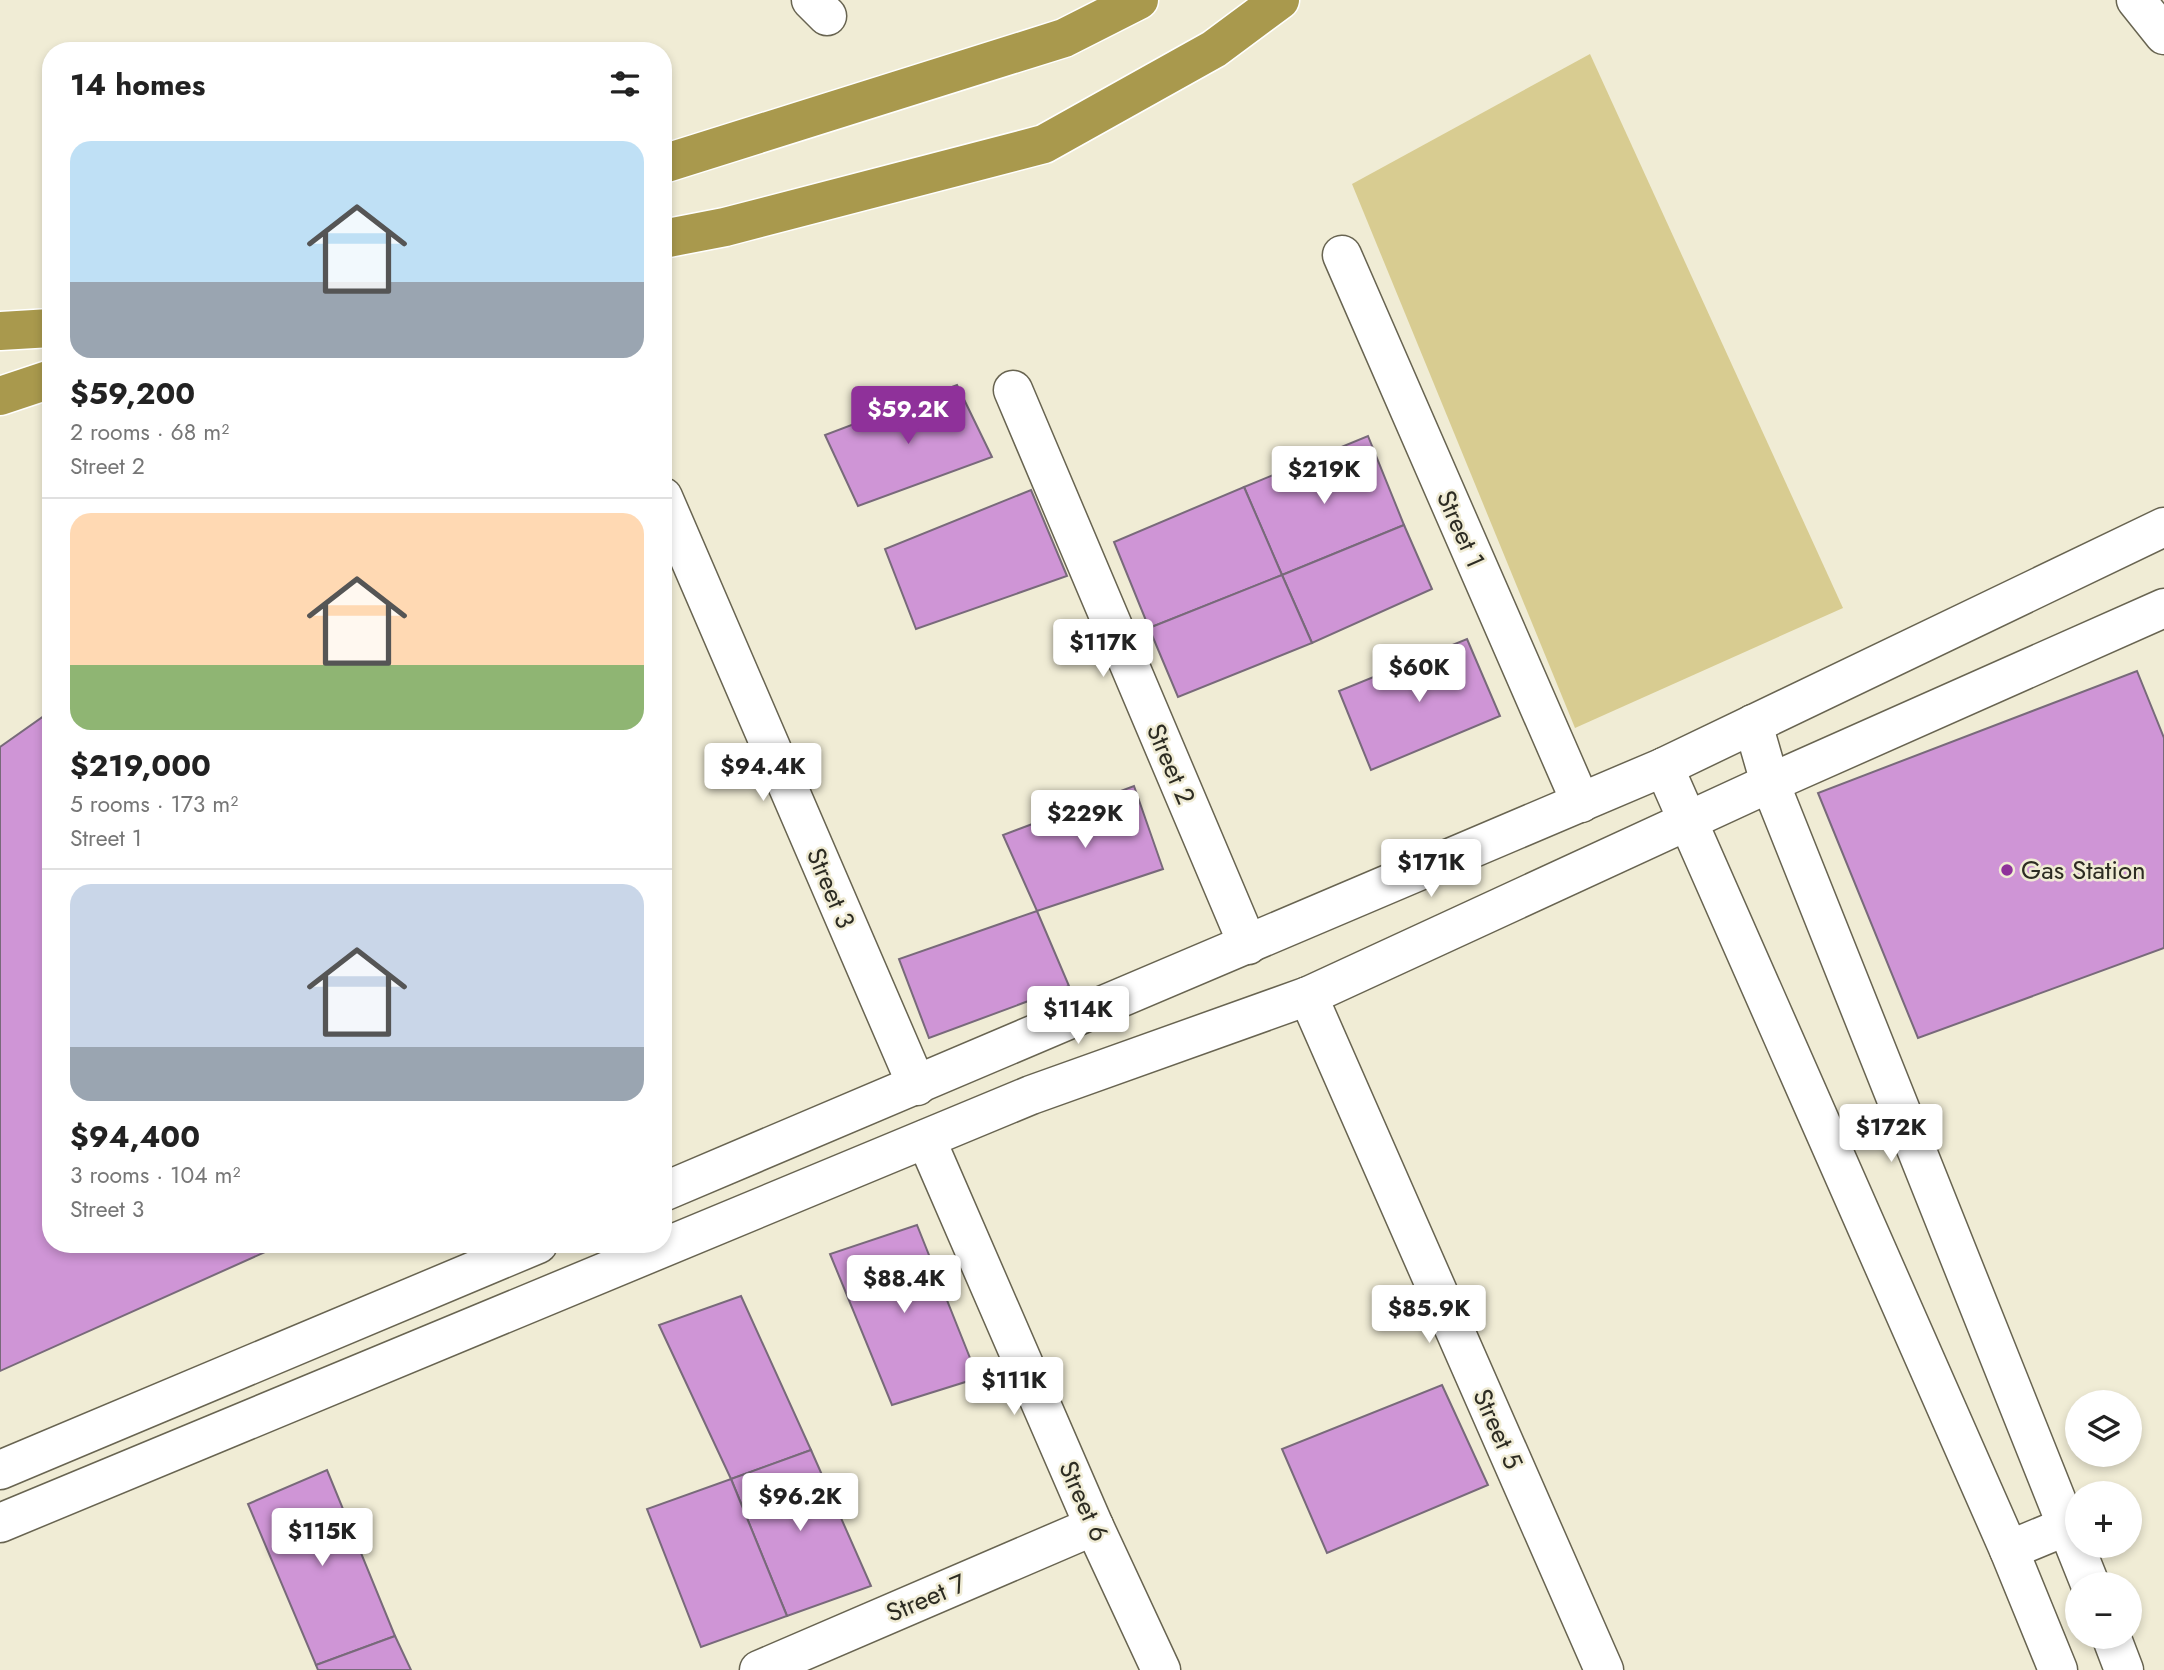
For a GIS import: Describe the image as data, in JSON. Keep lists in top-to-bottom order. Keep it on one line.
{"streets":{"street":["Street 1","Street 2","Street 3","Street 5","Street 6","Street 7"]},"crossings":[["Street 6","Street 7"]],"places":["Gas Station"],"page":{"heading":"14 homes","list":[{"name":"$59,200","note":"2 rooms · 68 m² · Street 2"},{"name":"$219,000","note":"5 rooms · 173 m² · Street 1"},{"name":"$94,400","note":"3 rooms · 104 m² · Street 3"}],"price":["$59.2K","$219K","$117K","$60K","$94.4K","$229K","$171K","$114K","$172K","$88.4K","$85.9K","$111K","$96.2K","$115K"],"map_buttons":["+","−"]}}
